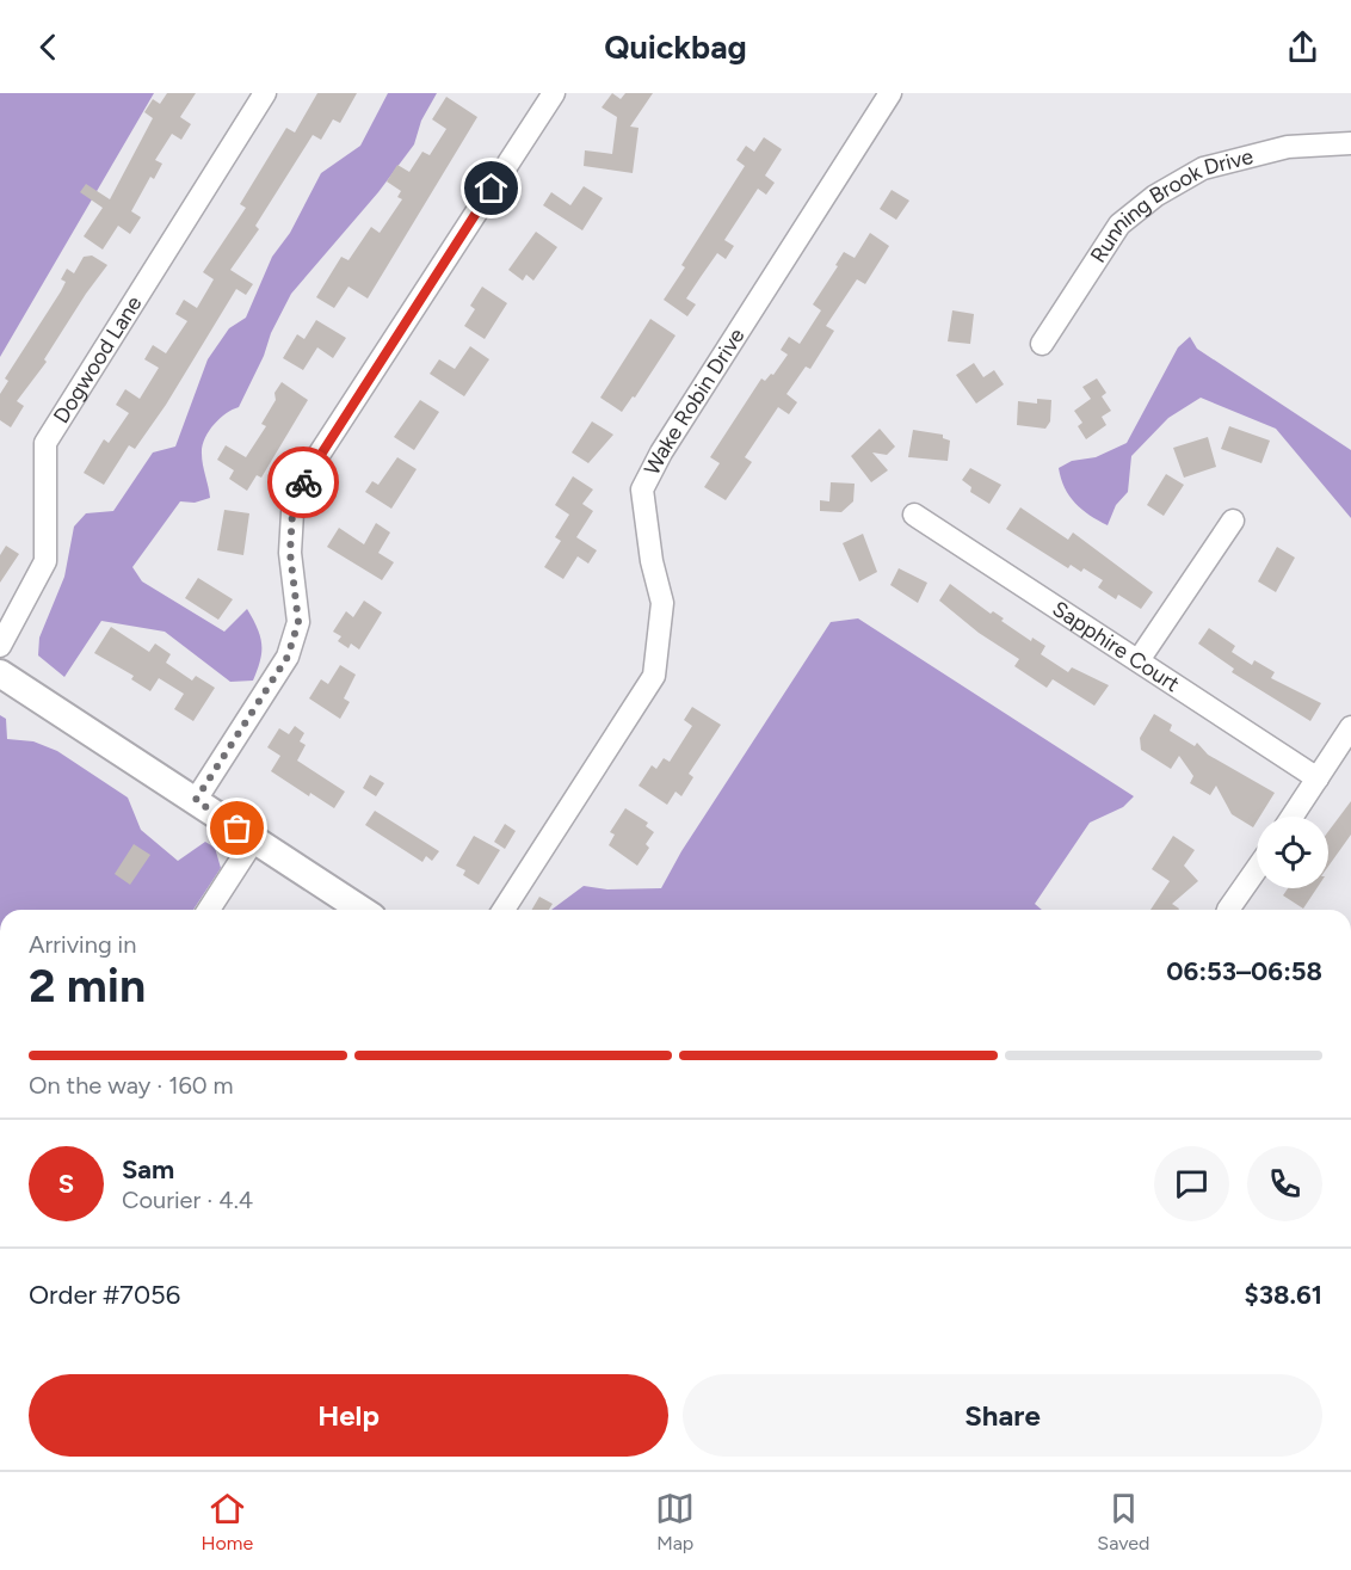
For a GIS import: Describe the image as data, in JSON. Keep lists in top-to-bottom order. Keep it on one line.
{"streets":{"street":["Running Brook Drive","Dogwood Lane","Wake Robin Drive","Sapphire Court"]},"page":{"header":"Quickbag","heading":["2 min","Arriving in","06:53–06:58"],"panel":["Sam","Courier · 4.4","Order #7056","$38.61"],"bar":"On the way · 160 m","round":"S","buttons":["Help","Share"],"tabs":["Home","Map","Saved"]}}
